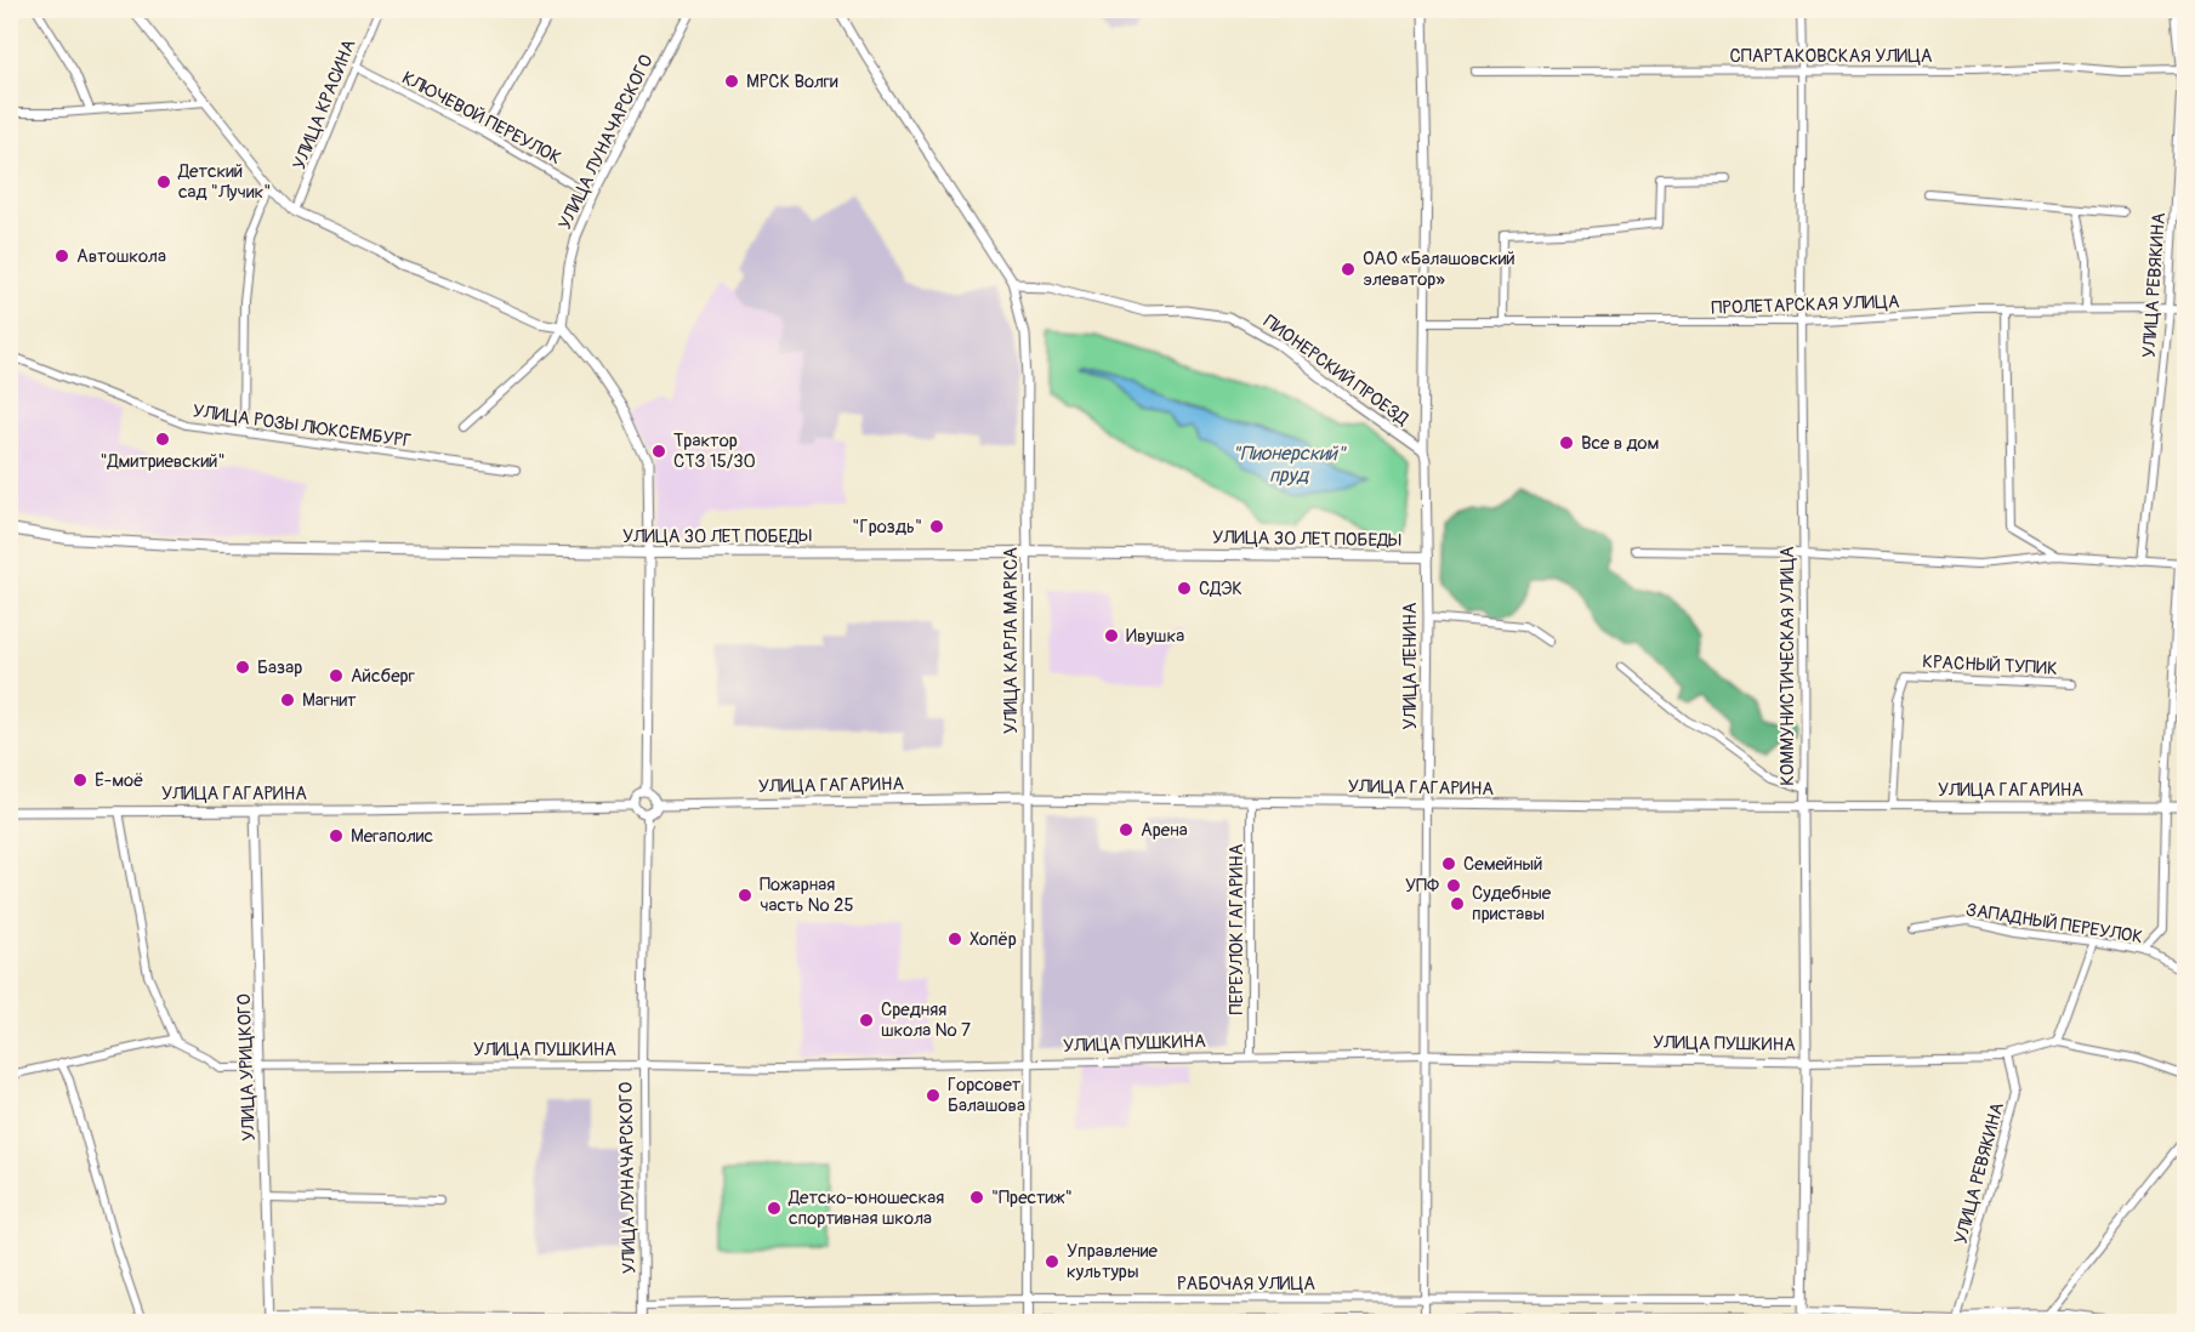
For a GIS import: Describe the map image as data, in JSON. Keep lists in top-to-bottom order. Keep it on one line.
{"streets":{"main road":["УЛИЦА 30 ЛЕТ ПОБЕДЫ"],"street":["СПАРТАКОВСКАЯ УЛИЦА","УЛИЦА КРАСИНА","КЛЮЧЕВОЙ ПЕРЕУЛОК","УЛИЦА ЛУНАЧАРСКОГО","УЛИЦА РЕВЯКИНА","ПРОЛЕТАРСКАЯ УЛИЦА","ПИОНЕРСКИЙ ПРОЕЗД","УЛИЦА РОЗЫ ЛЮКСЕМБУРГ","УЛИЦА КАРЛА МАРКСА","КРАСНЫЙ ТУПИК","УЛИЦА ЛЕНИНА","КОММУНИСТИЧЕСКАЯ УЛИЦА","УЛИЦА ГАГАРИНА","ЗАПАДНЫЙ ПЕРЕУЛОК","ПЕРЕУЛОК ГАГАРИНА","УЛИЦА ПУШКИНА","УЛИЦА УРИЦКОГО","РАБОЧАЯ УЛИЦА"]},"crossings":[["СПАРТАКОВСКАЯ УЛИЦА","УЛИЦА РЕВЯКИНА"],["СПАРТАКОВСКАЯ УЛИЦА","КОММУНИСТИЧЕСКАЯ УЛИЦА"],["УЛИЦА КРАСИНА","КЛЮЧЕВОЙ ПЕРЕУЛОК"],["УЛИЦА КРАСИНА","УЛИЦА РОЗЫ ЛЮКСЕМБУРГ"],["КЛЮЧЕВОЙ ПЕРЕУЛОК","УЛИЦА ЛУНАЧАРСКОГО"],["УЛИЦА ЛУНАЧАРСКОГО","УЛИЦА ГАГАРИНА"],["УЛИЦА ЛУНАЧАРСКОГО","УЛИЦА ПУШКИНА"],["УЛИЦА ЛУНАЧАРСКОГО","РАБОЧАЯ УЛИЦА"],["УЛИЦА РЕВЯКИНА","ПРОЛЕТАРСКАЯ УЛИЦА"],["УЛИЦА РЕВЯКИНА","УЛИЦА ПУШКИНА"],["УЛИЦА РЕВЯКИНА","РАБОЧАЯ УЛИЦА"],["ПРОЛЕТАРСКАЯ УЛИЦА","УЛИЦА ЛЕНИНА"],["ПРОЛЕТАРСКАЯ УЛИЦА","КОММУНИСТИЧЕСКАЯ УЛИЦА"],["ПИОНЕРСКИЙ ПРОЕЗД","УЛИЦА КАРЛА МАРКСА"],["ПИОНЕРСКИЙ ПРОЕЗД","УЛИЦА ЛЕНИНА"],["УЛИЦА 30 ЛЕТ ПОБЕДЫ","УЛИЦА КАРЛА МАРКСА"],["УЛИЦА 30 ЛЕТ ПОБЕДЫ","УЛИЦА ЛЕНИНА"],["УЛИЦА КАРЛА МАРКСА","УЛИЦА ГАГАРИНА"],["УЛИЦА КАРЛА МАРКСА","УЛИЦА ПУШКИНА"],["УЛИЦА КАРЛА МАРКСА","РАБОЧАЯ УЛИЦА"],["КРАСНЫЙ ТУПИК","УЛИЦА ГАГАРИНА"],["УЛИЦА ЛЕНИНА","УЛИЦА ГАГАРИНА"],["УЛИЦА ЛЕНИНА","УЛИЦА ПУШКИНА"],["УЛИЦА ЛЕНИНА","РАБОЧАЯ УЛИЦА"],["КОММУНИСТИЧЕСКАЯ УЛИЦА","УЛИЦА ГАГАРИНА"],["КОММУНИСТИЧЕСКАЯ УЛИЦА","УЛИЦА ПУШКИНА"],["КОММУНИСТИЧЕСКАЯ УЛИЦА","РАБОЧАЯ УЛИЦА"],["УЛИЦА ГАГАРИНА","ПЕРЕУЛОК ГАГАРИНА"],["УЛИЦА ГАГАРИНА","УЛИЦА УРИЦКОГО"],["ПЕРЕУЛОК ГАГАРИНА","УЛИЦА ПУШКИНА"],["УЛИЦА ПУШКИНА","УЛИЦА УРИЦКОГО"]],"water":["\"Пионерский\" пруд"],"places":["МРСК Волги","Детский сад \"Лучик\"","Автошкола","ОАО «Балашовский элеватор»","\"Дмитриевский\"","Все в дом","Трактор СТЗ 15/30","\"Гроздь\"","СДЭК","Ивушка","Базар","Айсберг","Магнит","Ё-моё","Арена","Мегаполис","Семейный","УПФ","Пожарная часть № 25","Судебные приставы","Хопёр","Средняя школа № 7","Горсовет Балашова","\"Престиж\"","Детско-юношеская спортивная школа","Управление культуры"]}
